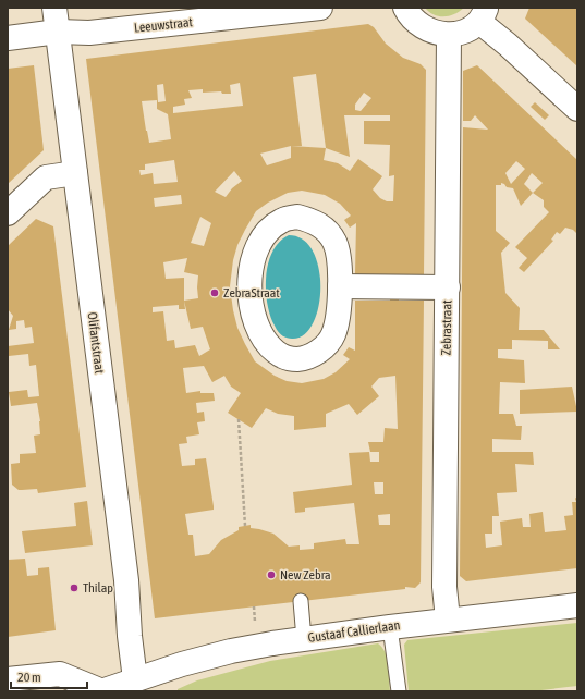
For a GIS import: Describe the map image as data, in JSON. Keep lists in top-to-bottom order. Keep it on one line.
{"streets":{"street":["Leeuwstraat","Zebrastraat","Olifantstraat","Gustaaf Callierlaan"]},"crossings":[["Leeuwstraat","Olifantstraat"],["Zebrastraat","Gustaaf Callierlaan"],["Olifantstraat","Gustaaf Callierlaan"]],"places":["ZebraStraat","New Zebra","Thilap"],"scale_bar":"20 m"}
